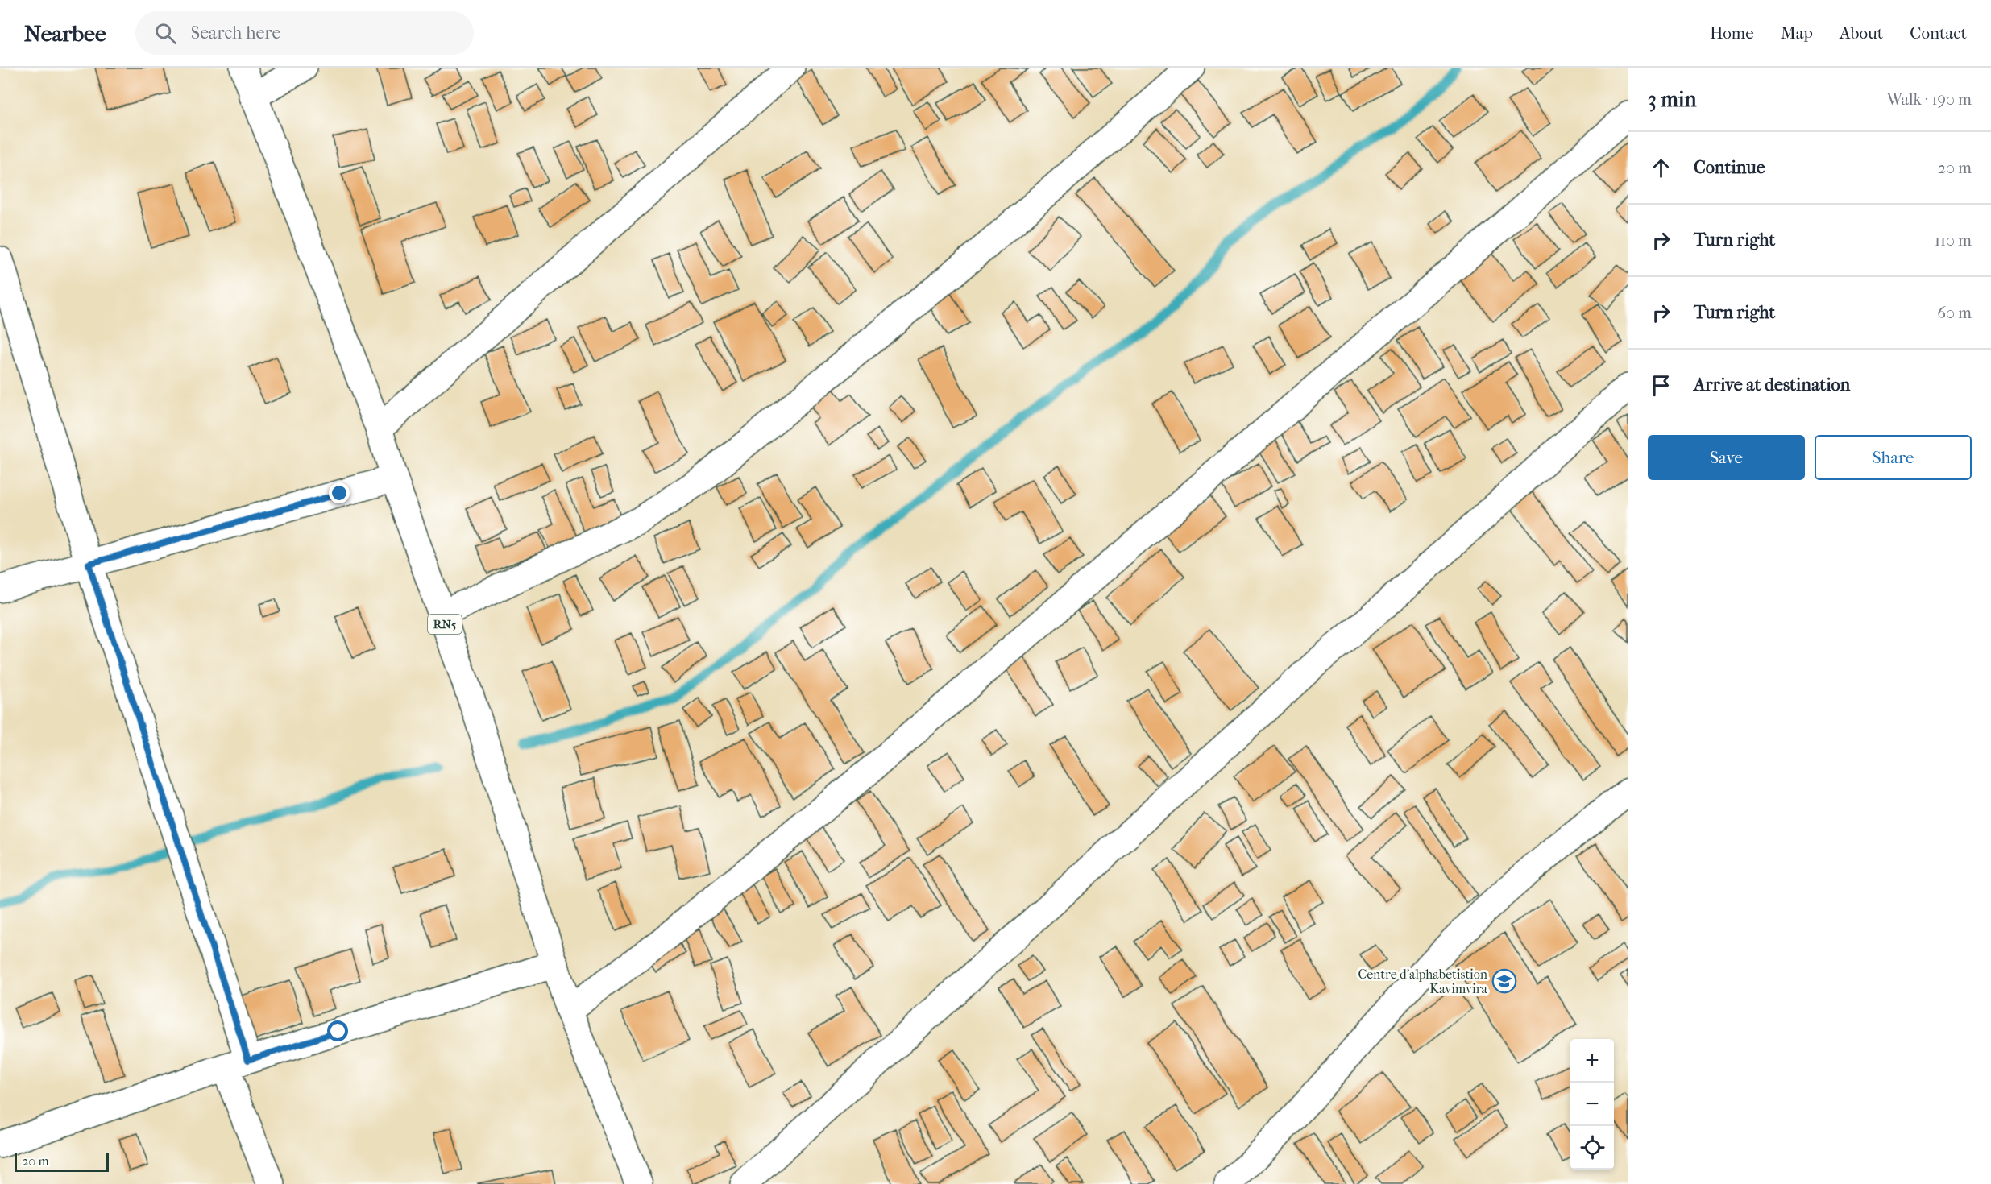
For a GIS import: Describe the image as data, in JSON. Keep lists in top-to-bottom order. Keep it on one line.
{"streets":{"main road":["RN5"]},"places":{"school or university":["Centre d'alphabetistion Kavimvira"]},"scale_bar":"20 m","page":{"header":"Nearbee","search":"Search here","nav":["Home","Map","About","Contact"],"heading":["3 min","Walk · 190 m"],"list":[["Continue","20 m"],["Turn right","110 m"],["Turn right","60 m"],"Arrive at destination"],"buttons":["Save","Share"],"map_buttons":["+","−"],"scale":"20 m"}}
